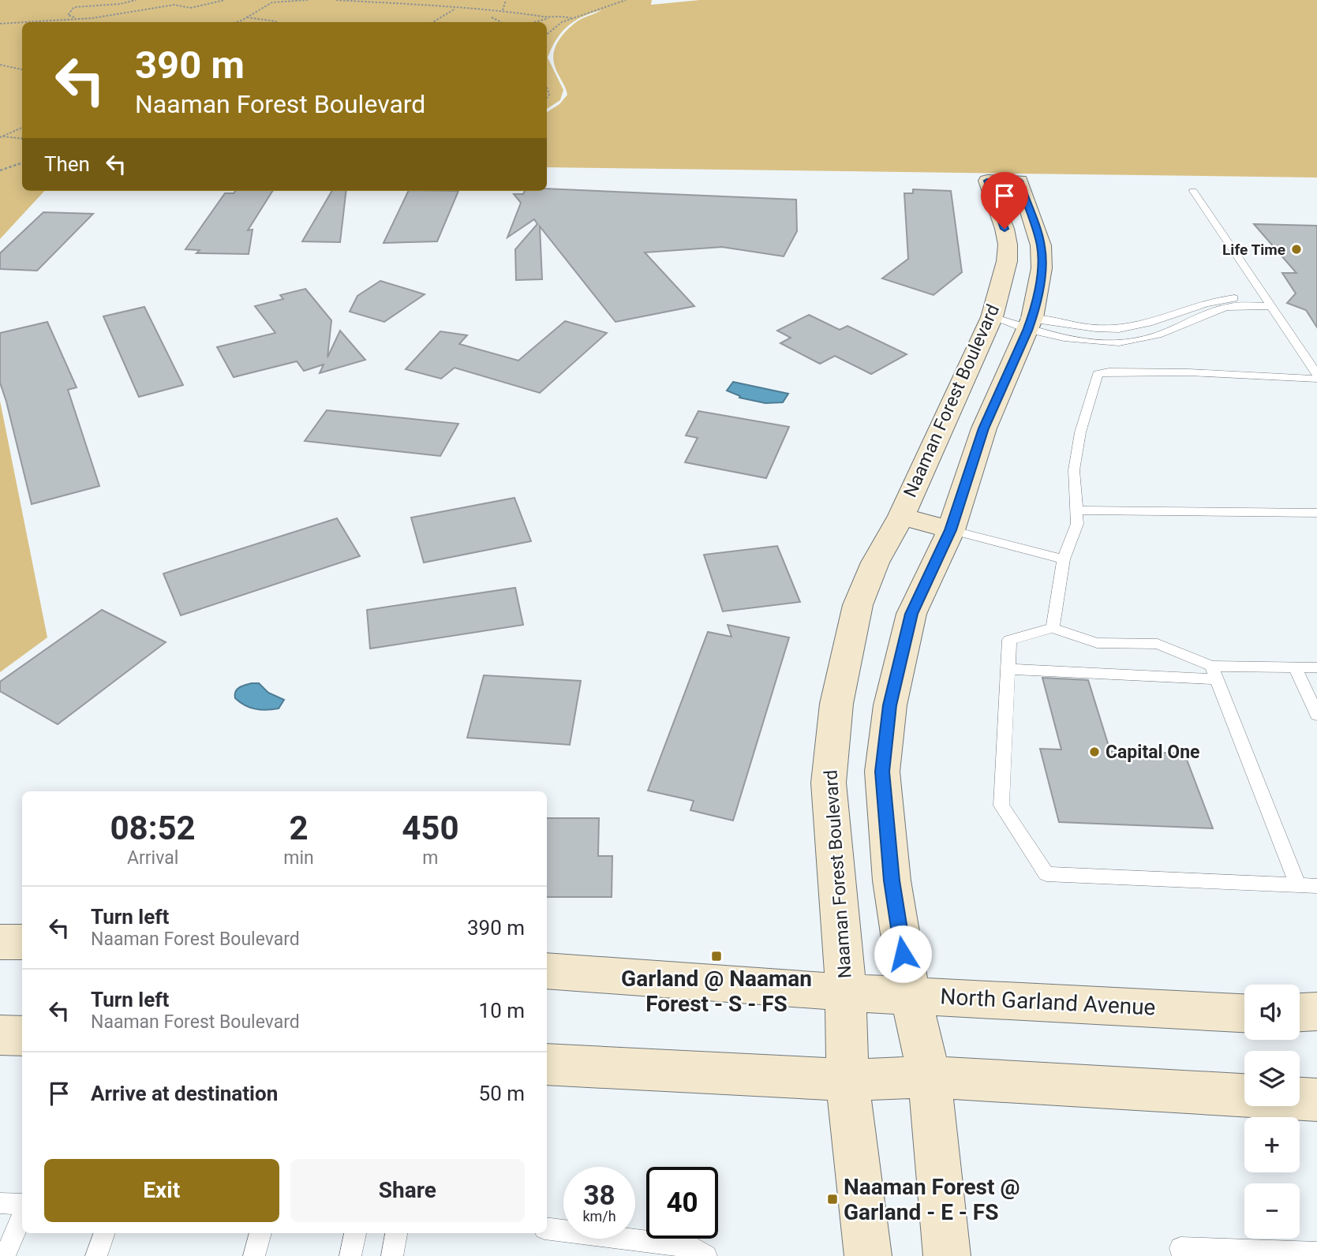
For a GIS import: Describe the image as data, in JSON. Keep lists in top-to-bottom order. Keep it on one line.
{"streets":{"street":["Naaman Forest Boulevard","North Garland Avenue"]},"crossings":[["Naaman Forest Boulevard","North Garland Avenue"]],"places":{"other":["Life Time","Capital One"],"transit":["Garland @ Naaman Forest - S - FS","Naaman Forest @ Garland - E - FS"]},"page":{"turn":["390 m","Naaman Forest Boulevard"],"then":"Then","eta":["08:52","Arrival","2","min","450","m"],"list":[{"name":"Turn left","note":"Naaman Forest Boulevard","value":"390 m"},{"name":"Turn left","note":"Naaman Forest Boulevard","value":"10 m"},{"name":"Arrive at destination","value":"50 m"}],"map_buttons":["+","−"],"buttons":["Exit","Share"],"speed":"38 km/h","limit":"40"}}
